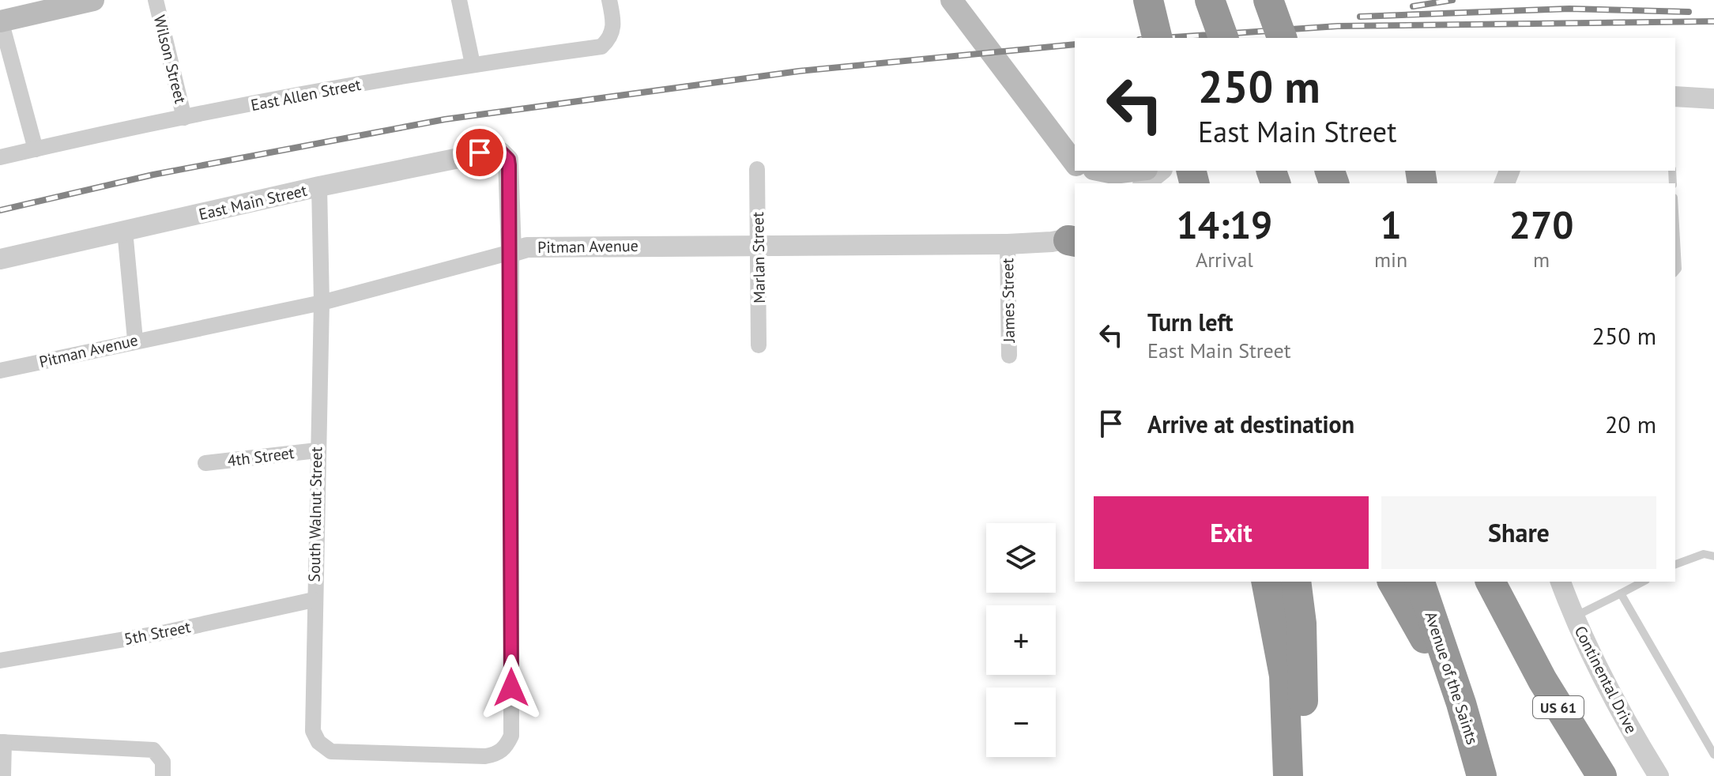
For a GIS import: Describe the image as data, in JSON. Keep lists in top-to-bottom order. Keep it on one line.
{"streets":{"highway":["Avenue of the Saints","US 61"],"street":["Wilson Street","East Allen Street","East Main Street","Pitman Avenue","Marlan Street","James Street","4th Street","South Walnut Street","5th Street","Continental Drive"]},"crossings":[["Wilson Street","East Allen Street"],["East Main Street","Pitman Avenue"],["East Main Street","South Walnut Street"],["Pitman Avenue","Marlan Street"],["Pitman Avenue","James Street"],["Pitman Avenue","South Walnut Street"],["4th Street","South Walnut Street"],["South Walnut Street","5th Street"]],"page":{"turn":["250 m","East Main Street"],"eta":["14:19","Arrival","1","min","270","m"],"list":[{"name":"Turn left","note":"East Main Street","value":"250 m"},{"name":"Arrive at destination","value":"20 m"}],"buttons":["Exit","Share"],"map_buttons":["+","−"]}}
